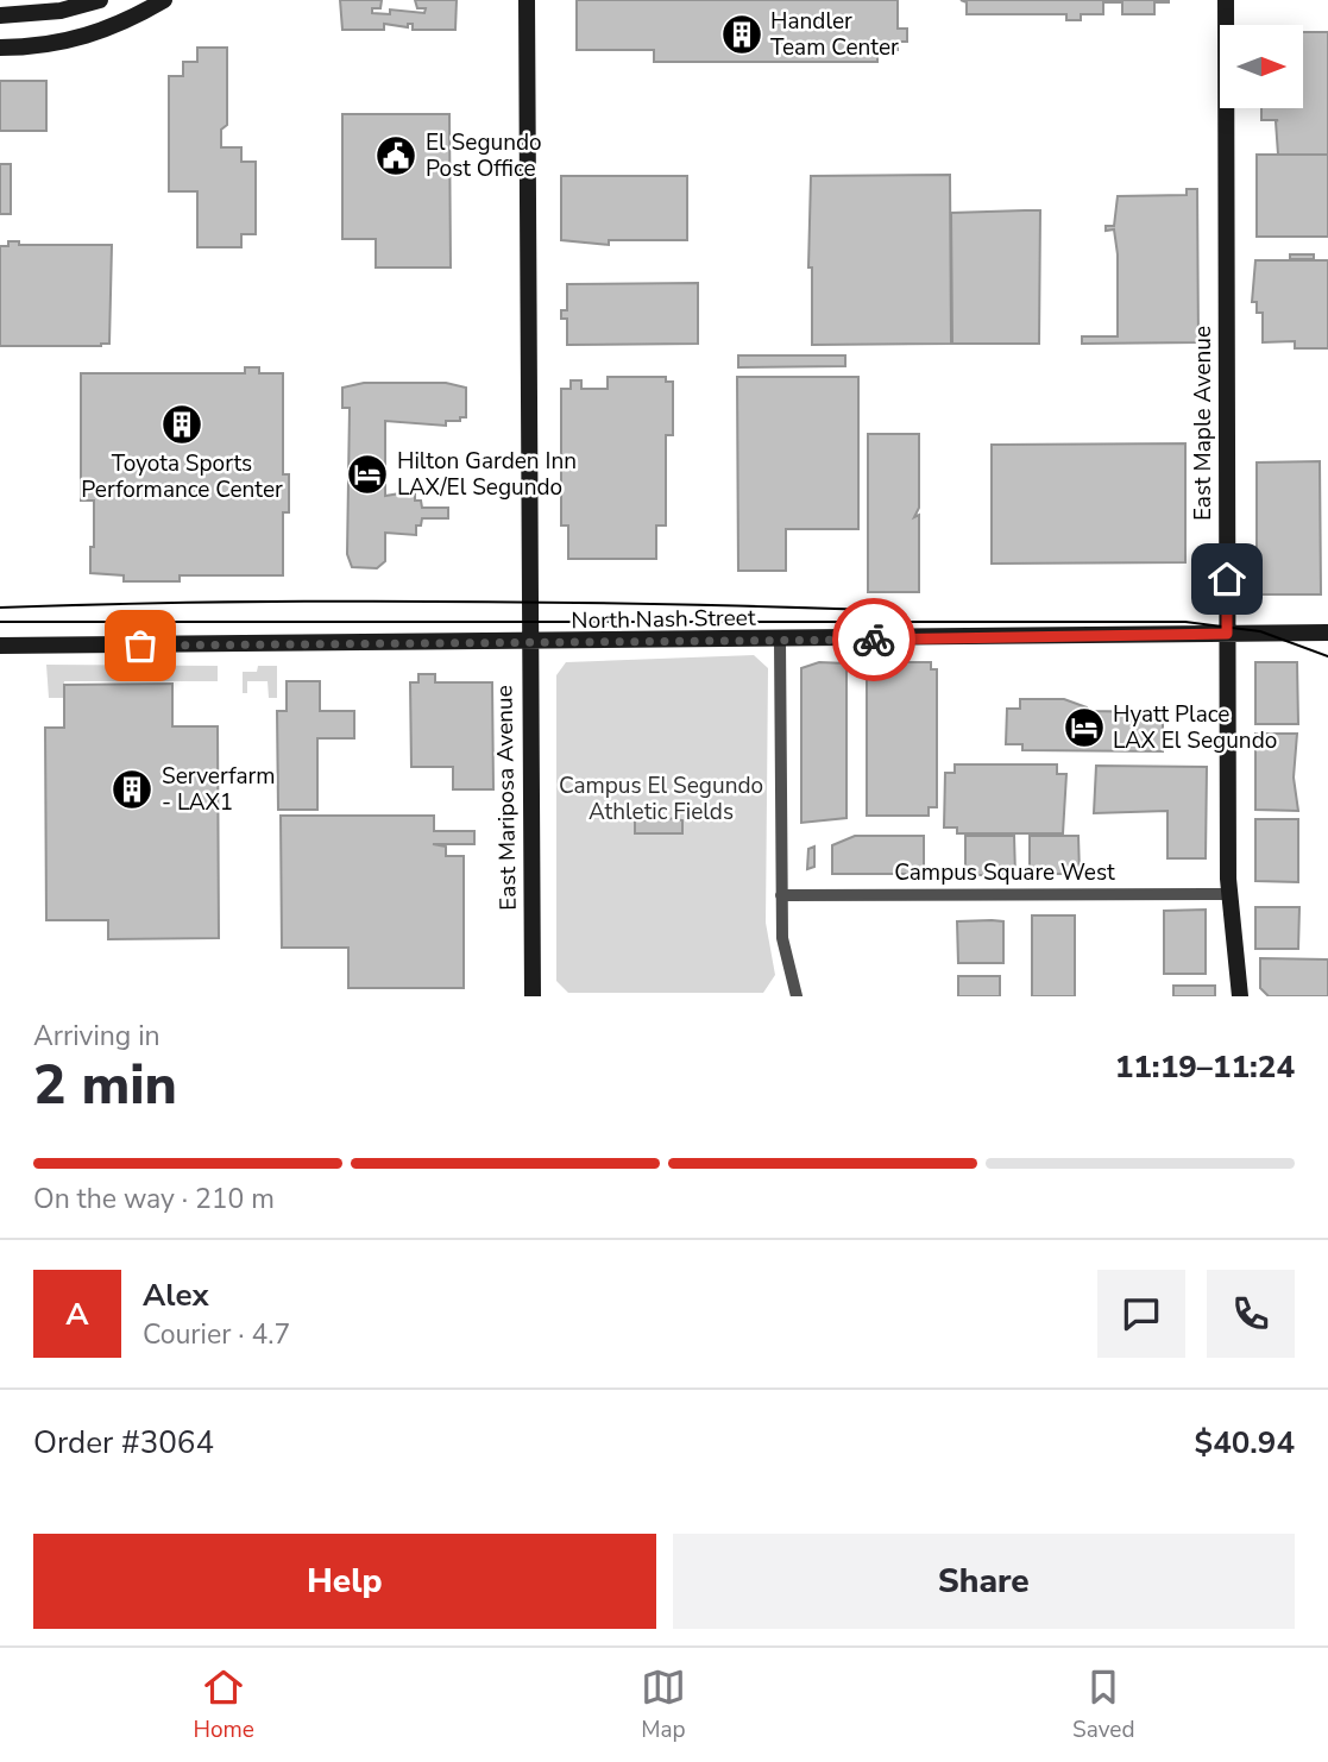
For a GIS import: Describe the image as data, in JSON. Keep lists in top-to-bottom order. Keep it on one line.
{"streets":{"street":["East Maple Avenue","North Nash Street","East Mariposa Avenue","Campus Square West"]},"crossings":[["East Maple Avenue","North Nash Street"],["East Maple Avenue","Campus Square West"],["North Nash Street","East Mariposa Avenue"]],"parks":["Campus El Segundo Athletic Fields"],"places":{"building":["Handler Team Center","Toyota Sports Performance Center","Serverfarm - LAX1"],"public building":["El Segundo Post Office"],"hotel":["Hilton Garden Inn LAX/El Segundo","Hyatt Place LAX El Segundo"]},"north":"right","page":{"heading":["2 min","Arriving in","11:19–11:24"],"panel":["Alex","Courier · 4.7","Order #3064","$40.94"],"bar":"On the way · 210 m","round":"A","buttons":["Help","Share"],"tabs":["Home","Map","Saved"]}}
